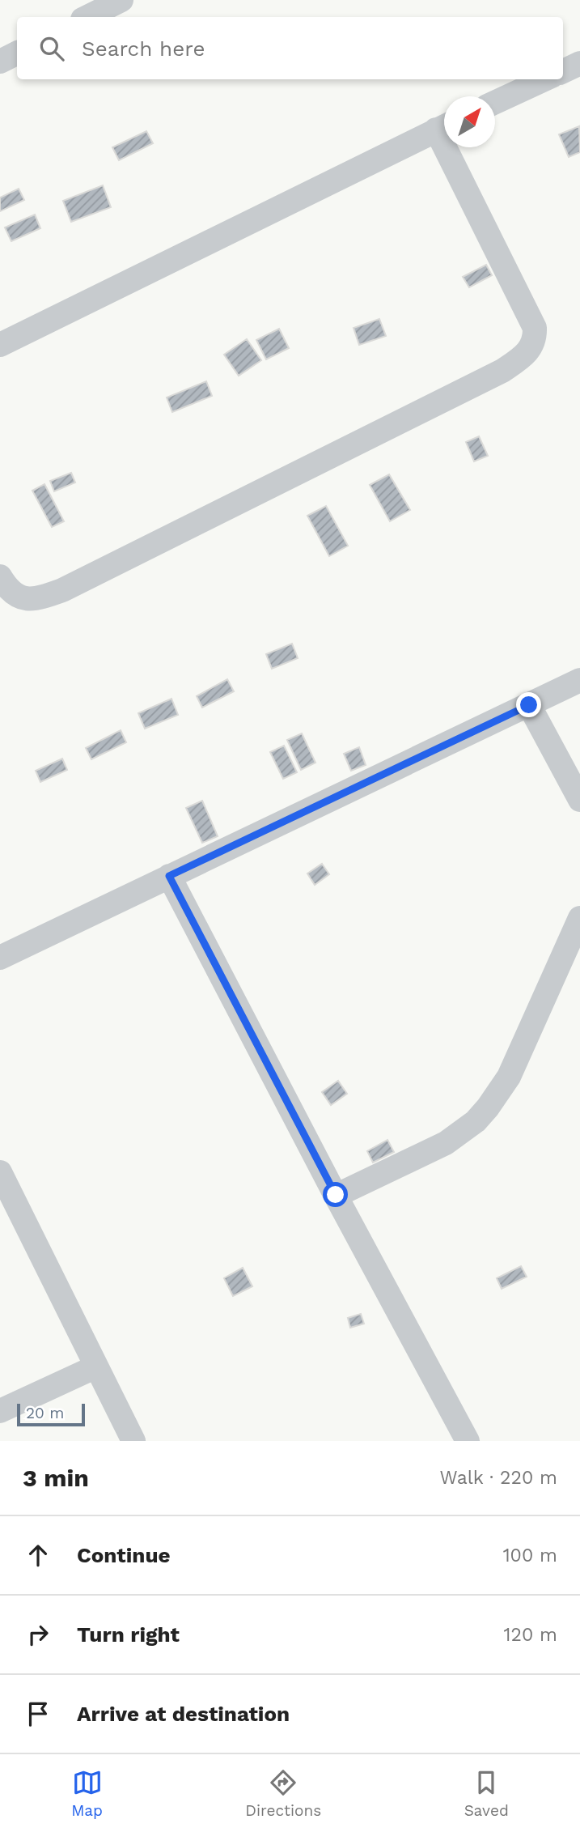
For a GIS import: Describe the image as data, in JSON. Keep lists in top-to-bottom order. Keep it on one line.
{"scale_bar":"20 m","north":"top right","page":{"search":"Search here","scale":"20 m","heading":["3 min","Walk · 220 m"],"list":[["Continue","100 m"],["Turn right","120 m"],"Arrive at destination"],"nav":["Map","Directions","Saved"]}}
